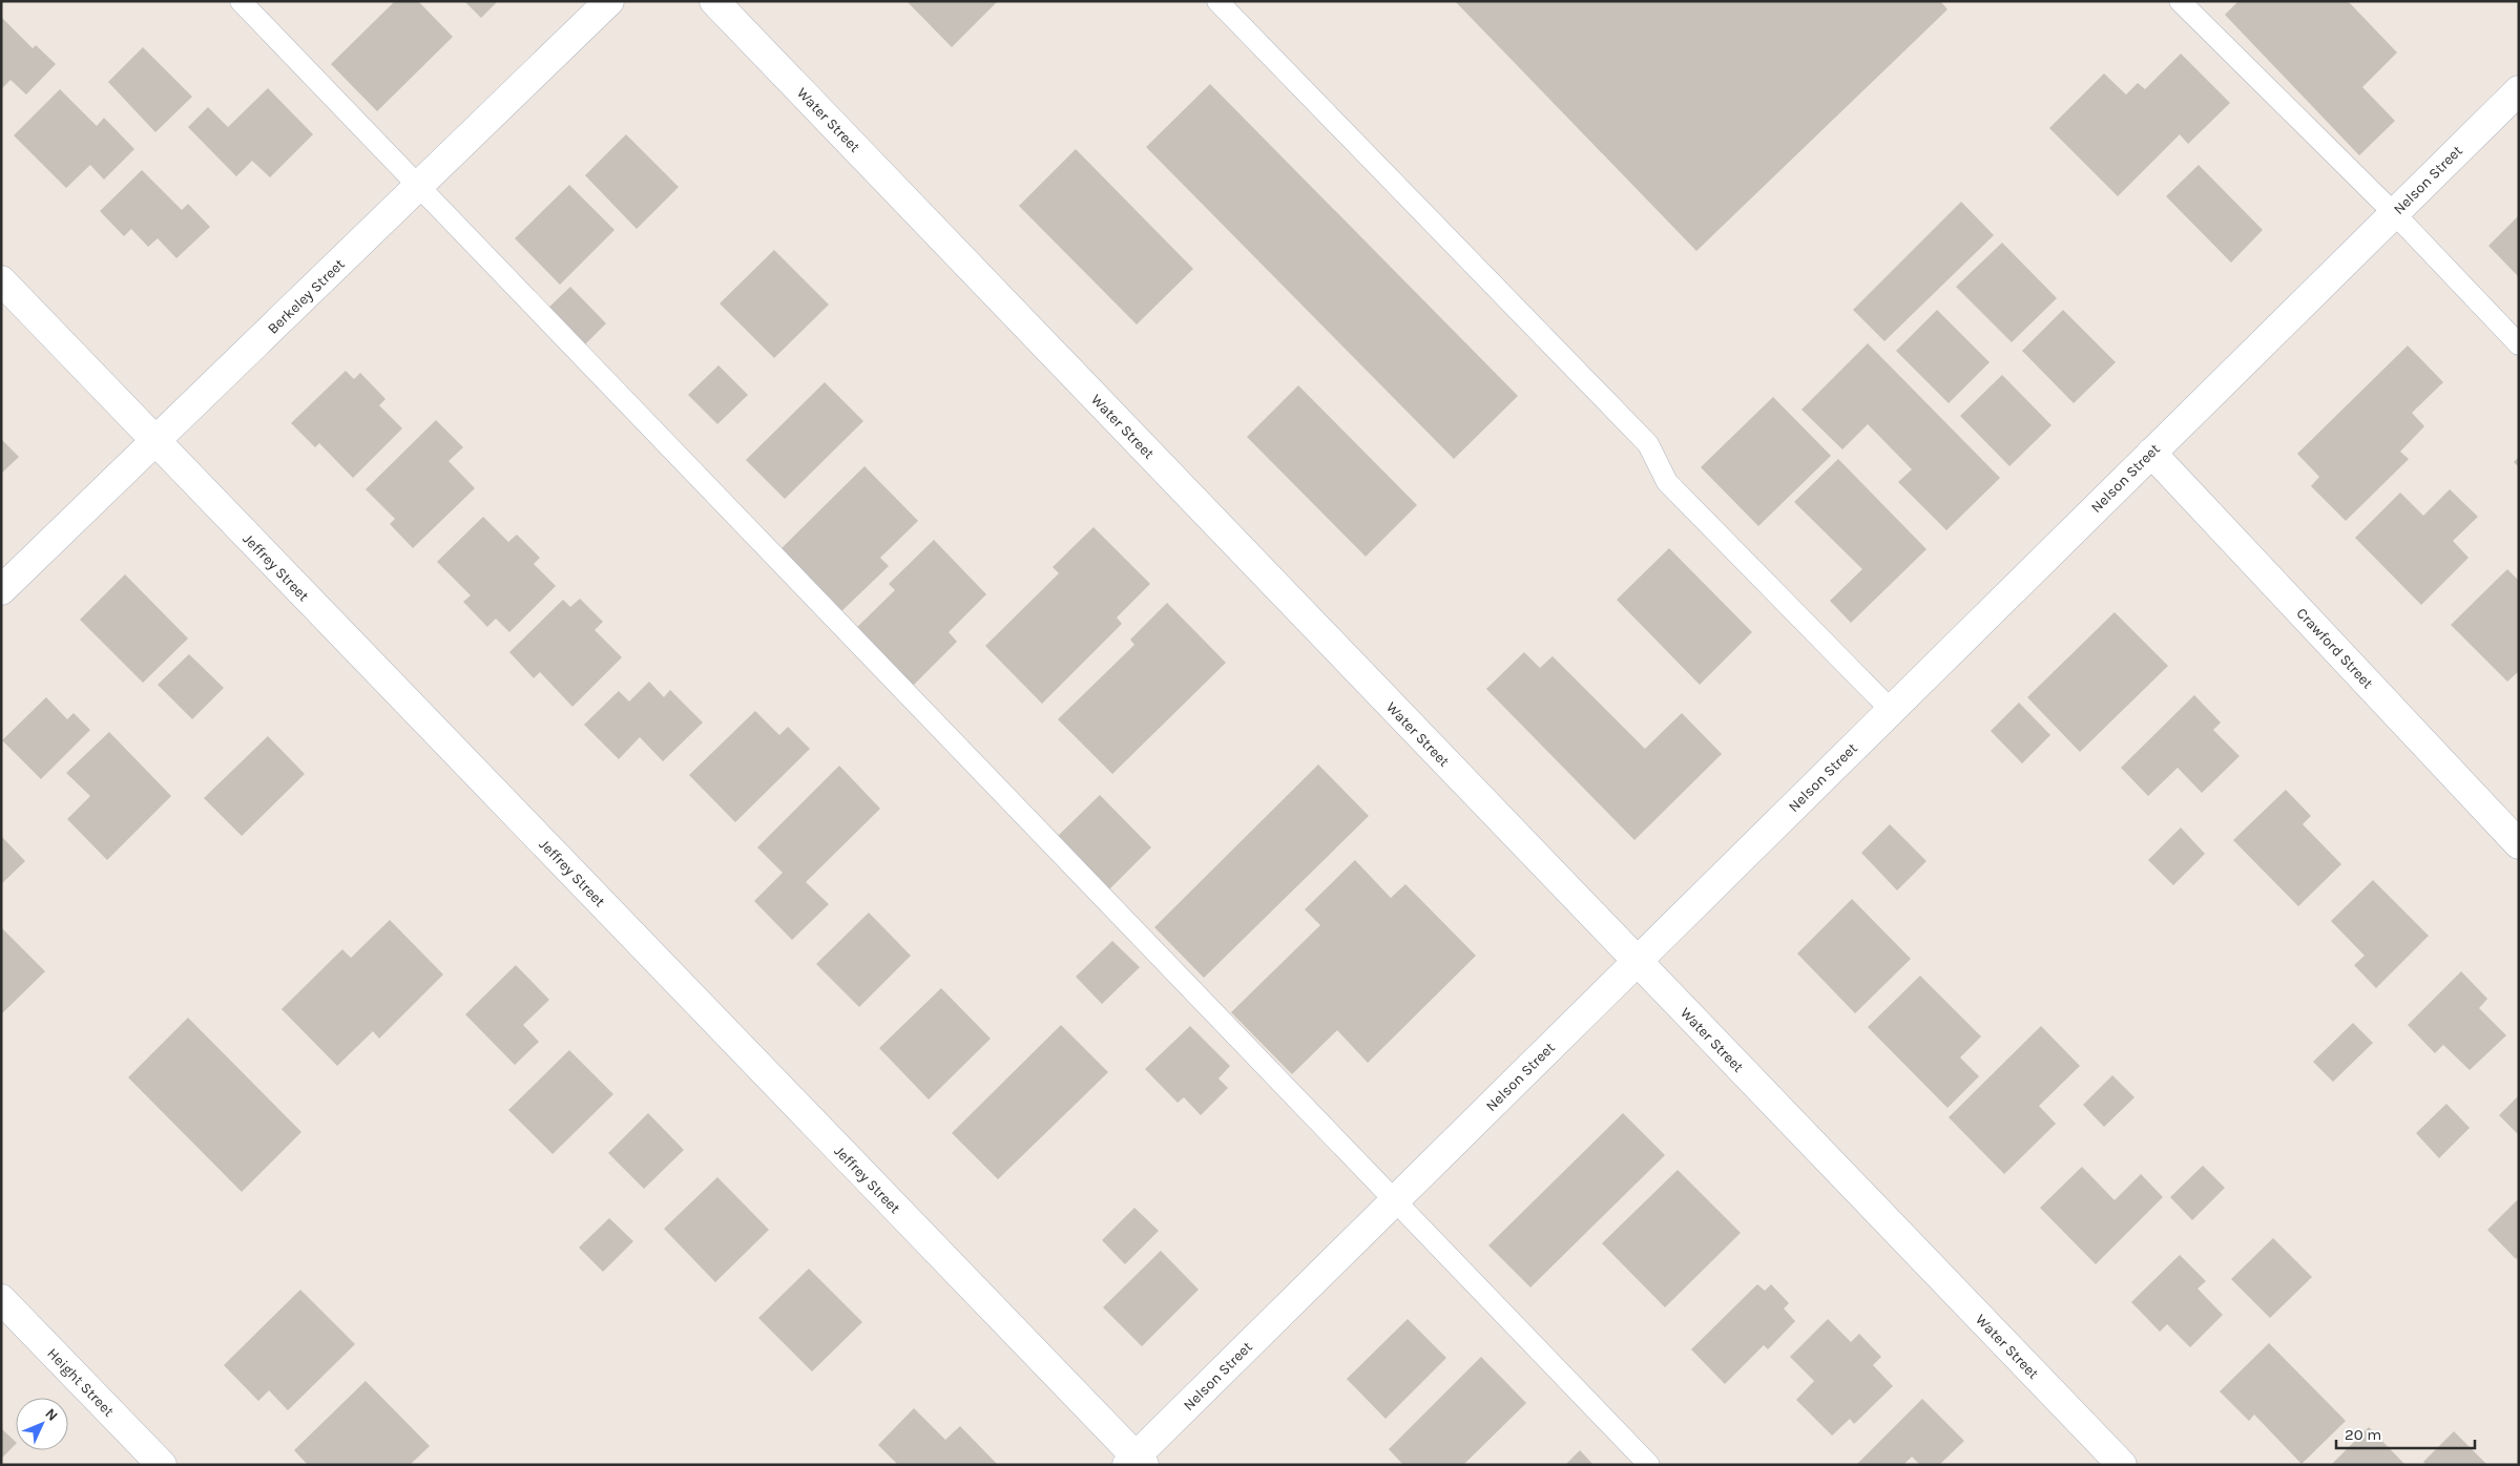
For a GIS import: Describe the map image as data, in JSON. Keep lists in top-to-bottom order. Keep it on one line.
{"streets":{"street":["Water Street","Nelson Street","Berkeley Street","Jeffrey Street","Crawford Street","Height Street"]},"crossings":[["Water Street","Nelson Street"],["Nelson Street","Jeffrey Street"],["Nelson Street","Crawford Street"],["Berkeley Street","Jeffrey Street"]],"scale_bar":"20 m","north":"top right"}
